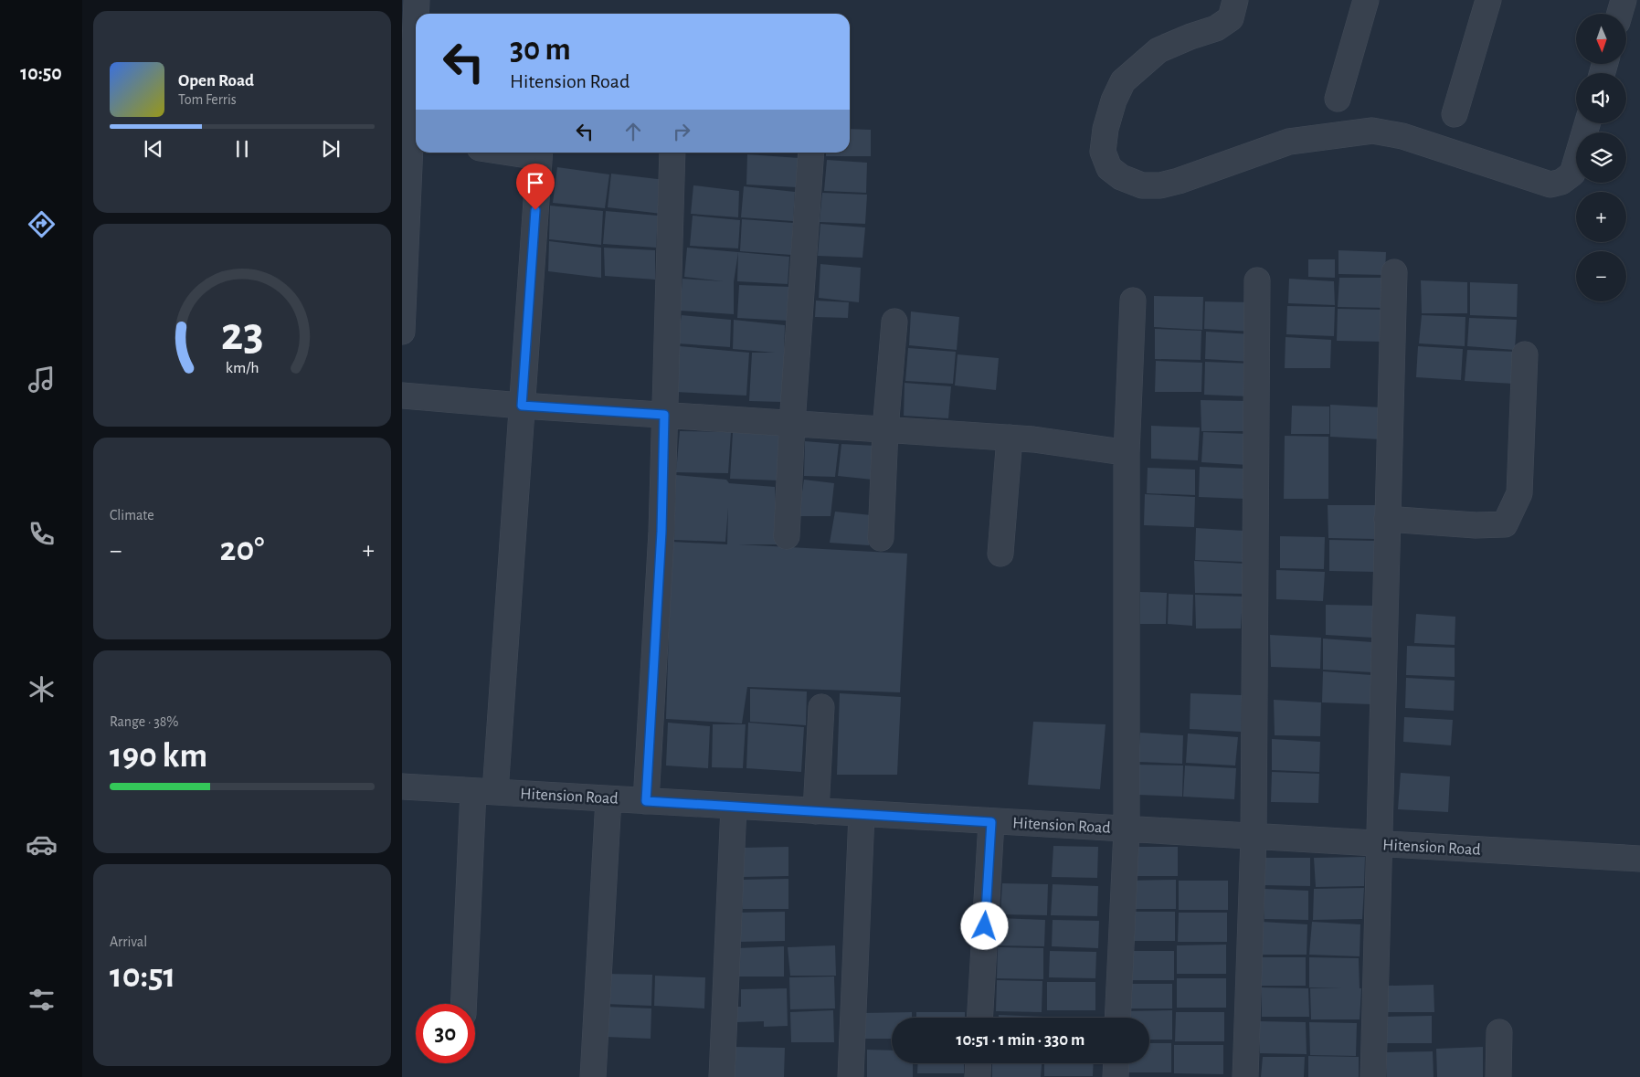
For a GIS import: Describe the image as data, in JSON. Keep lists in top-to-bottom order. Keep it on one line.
{"streets":{"street":["Hitension Road"]},"north":"bottom","page":{"tabs":"10:50","map_buttons":["+","−"],"turn":["30 m","Hitension Road"],"song":["Open Road","Tom Ferris"],"tile":["Climate",["Range · 38%","190 km"],["Arrival","10:51"]],"heat":["−","20°","+"],"limit":"30","trip":"10:51 · 1 min · 330 m","gauge":["23","km/h"]}}
